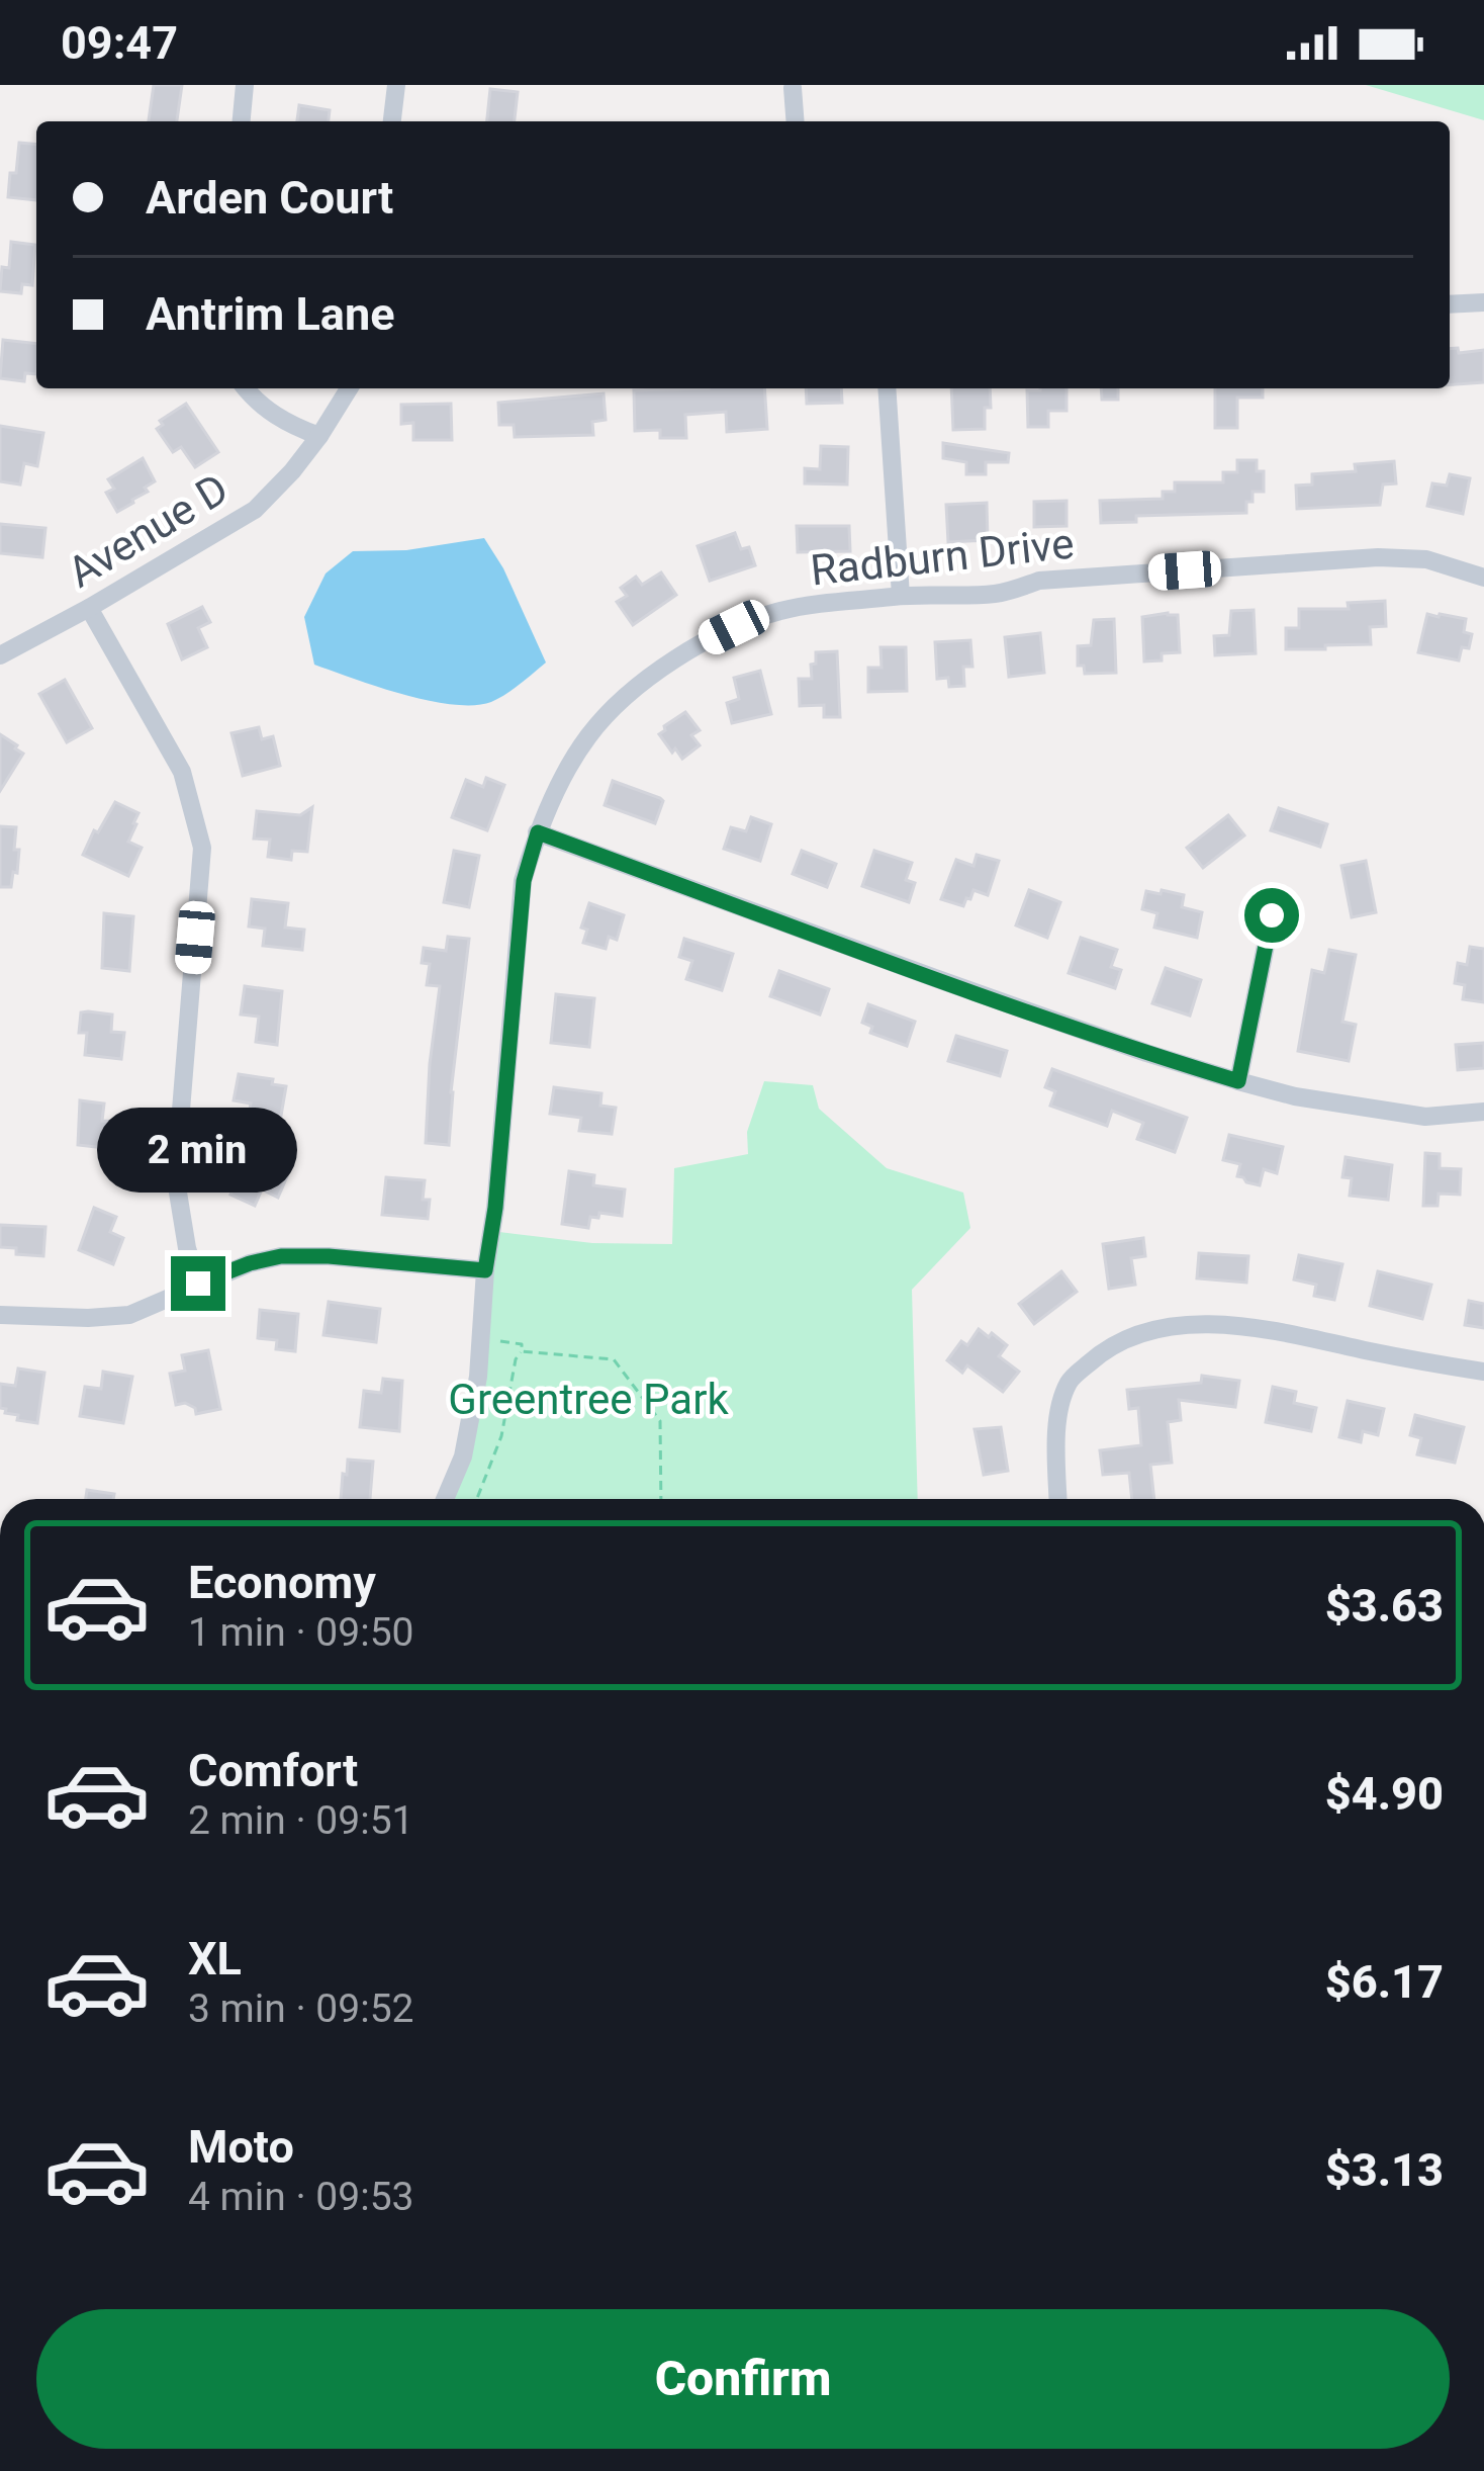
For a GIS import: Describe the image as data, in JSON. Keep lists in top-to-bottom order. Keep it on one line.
{"streets":{"street":["Avenue D","Radburn Drive"]},"parks":["Greentree Park"],"page":{"status":"09:47","banner":["Arden Court","Antrim Lane"],"bubble":"2 min","list":[{"name":"Economy","note":"1 min · 09:50","value":"$3.63"},{"name":"Comfort","note":"2 min · 09:51","value":"$4.90"},{"name":"XL","note":"3 min · 09:52","value":"$6.17"},{"name":"Moto","note":"4 min · 09:53","value":"$3.13"}],"buttons":"Confirm"}}
